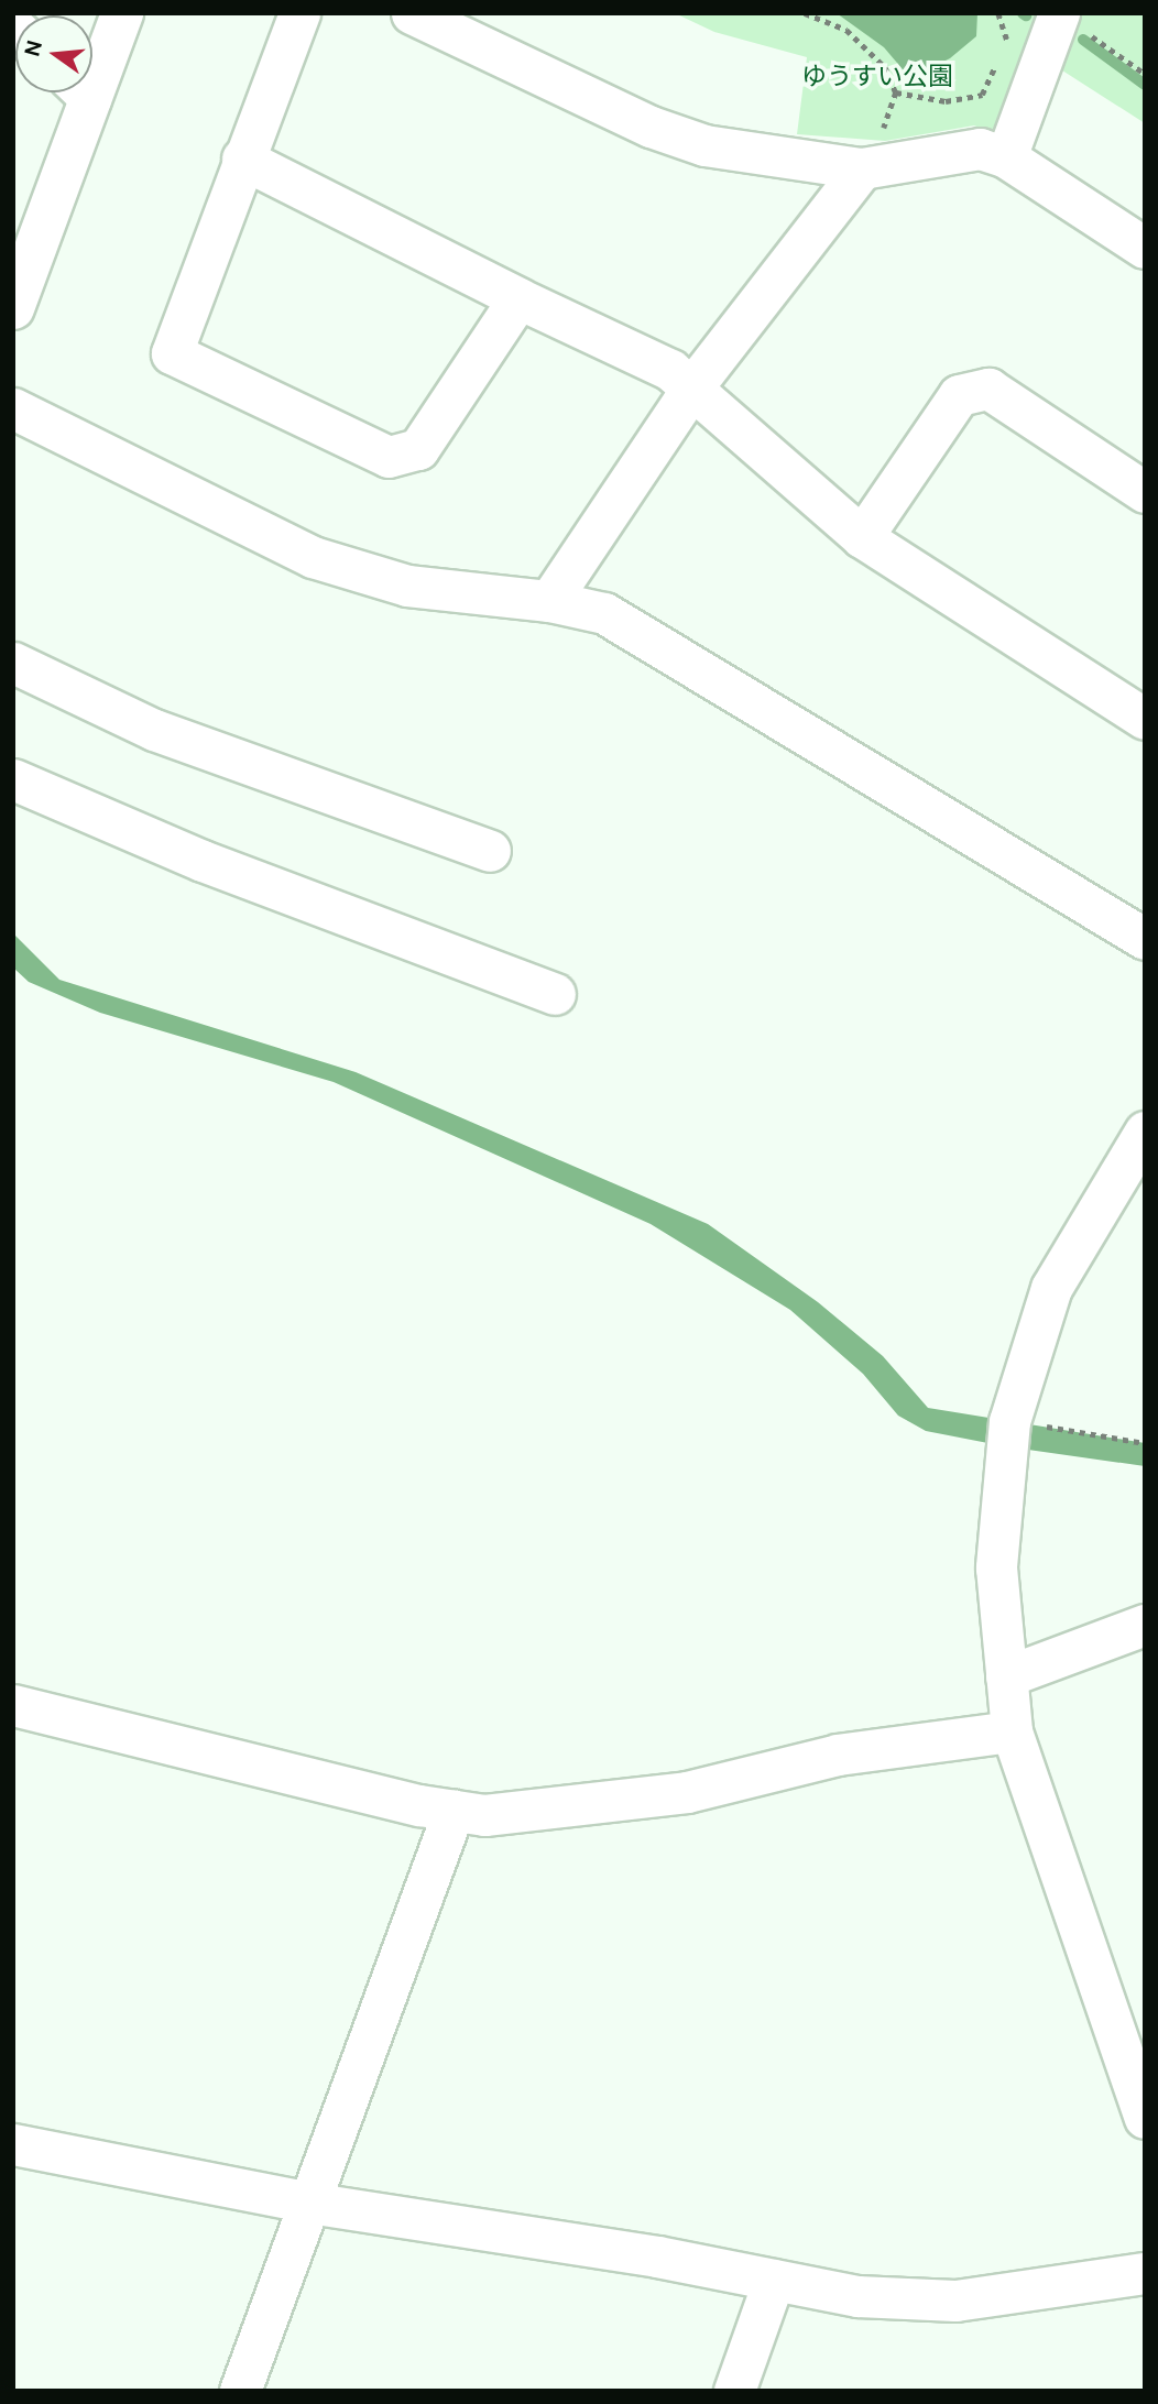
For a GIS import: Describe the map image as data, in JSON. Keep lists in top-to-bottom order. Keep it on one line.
{"parks":["ゆうすい公園"],"north":"left"}
